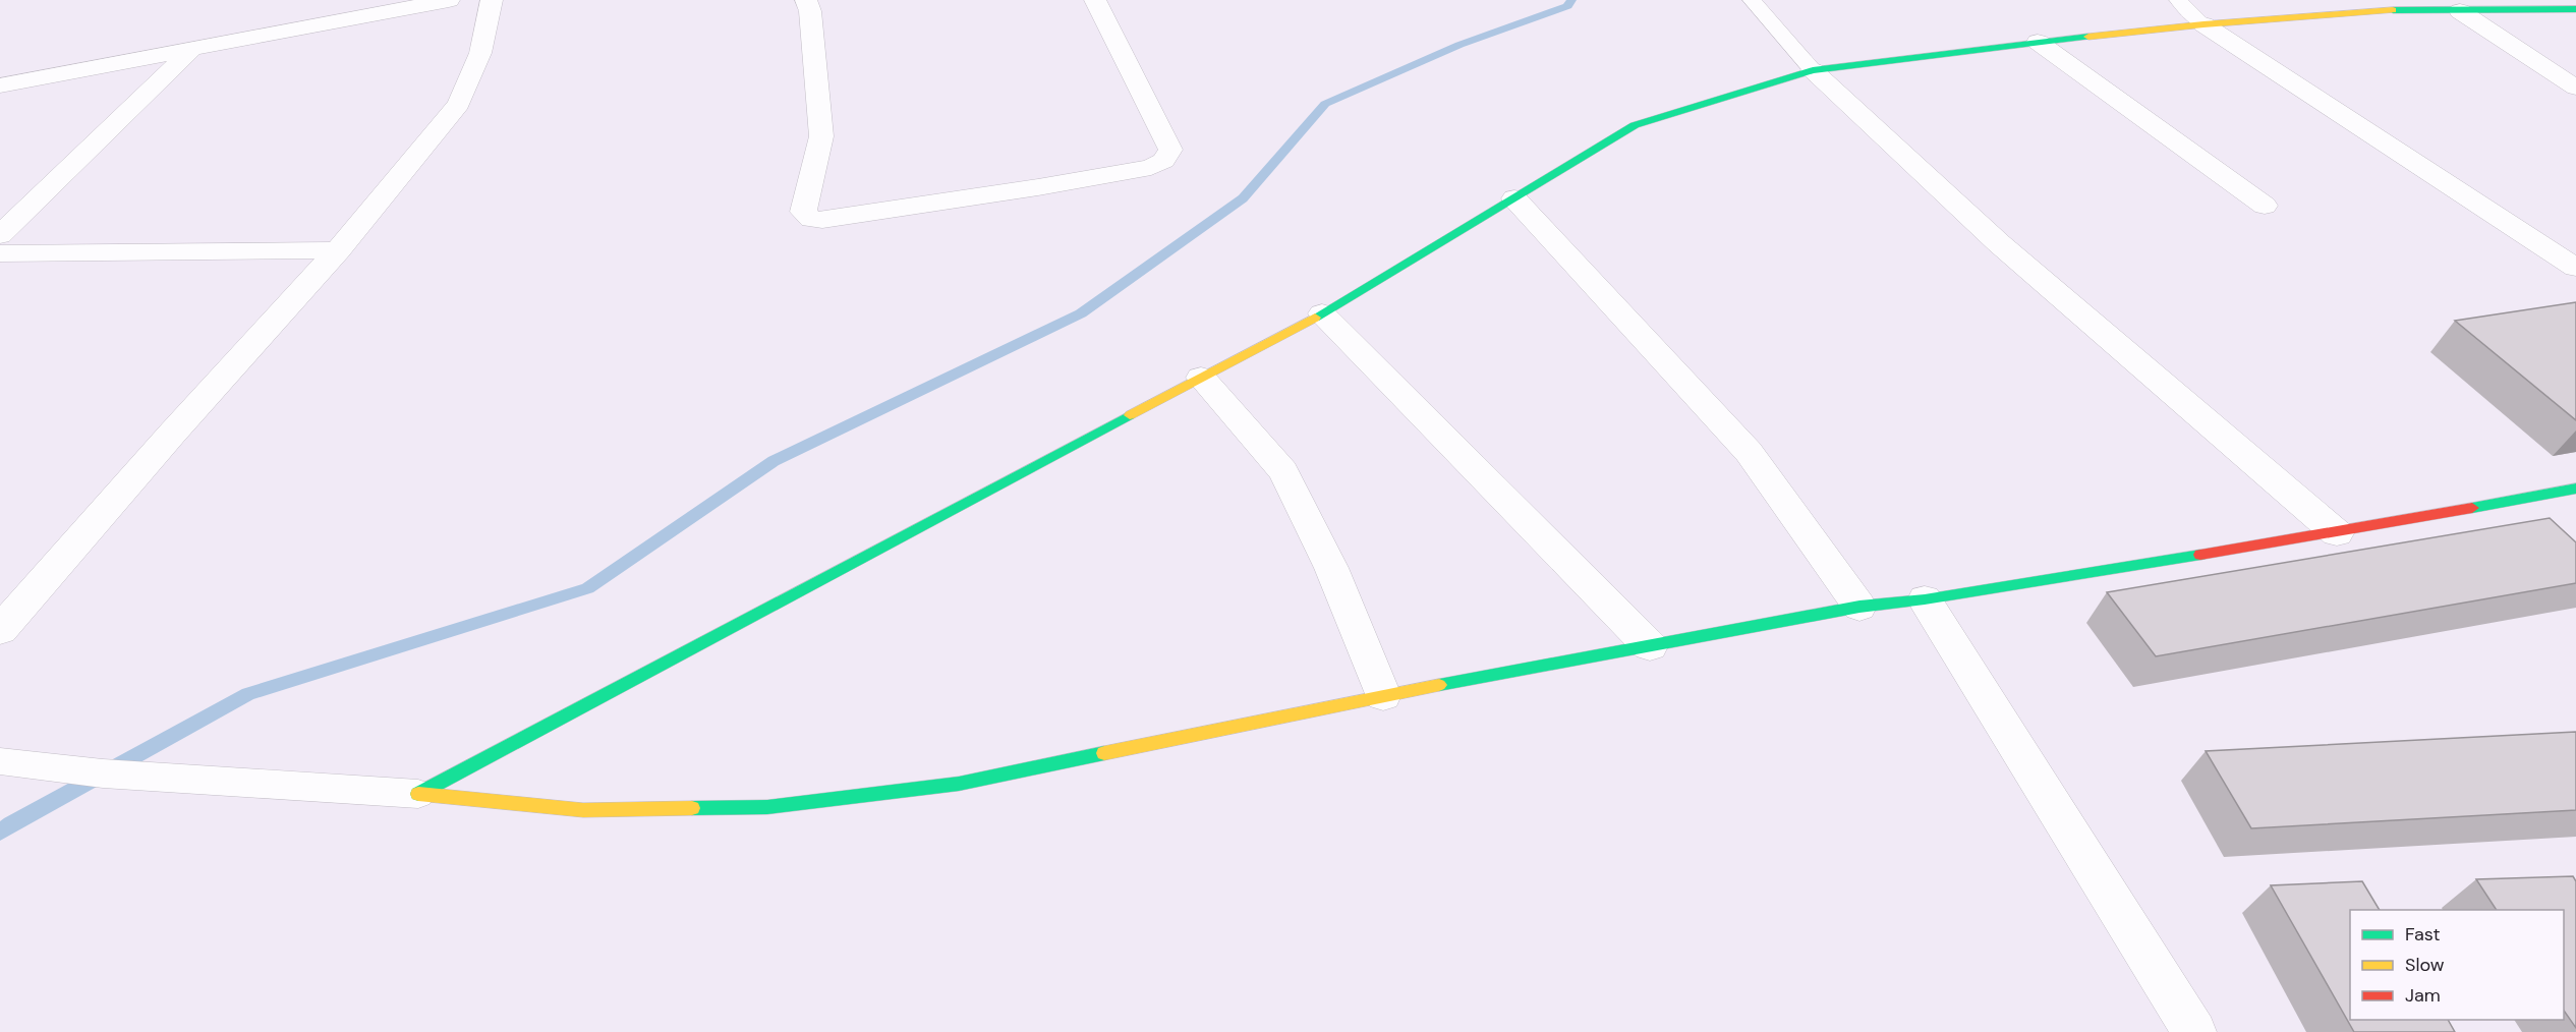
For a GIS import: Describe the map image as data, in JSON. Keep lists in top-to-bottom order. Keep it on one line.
{"legend":["Fast","Slow","Jam"]}
